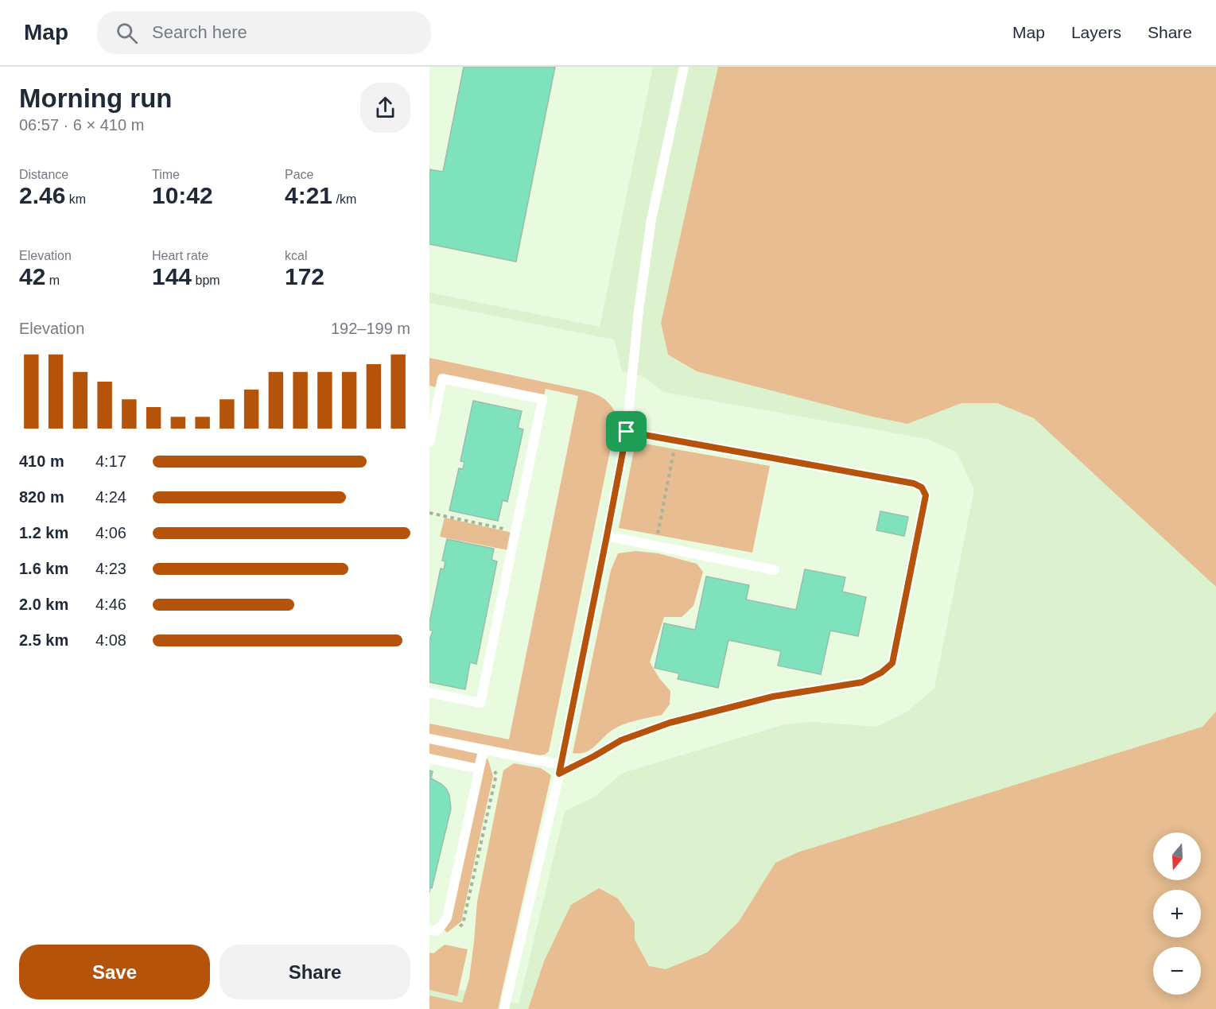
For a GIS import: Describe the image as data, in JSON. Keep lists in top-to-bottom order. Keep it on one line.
{"north":"bottom","page":{"header":"Map","search":"Search here","nav":["Map","Layers","Share"],"heading":["Morning run","06:57 · 6 × 410 m"],"stats":[["Distance","2.46 km"],["Time","10:42"],["Pace","4:21 /km"],["Elevation","42 m"],["Heart rate","144 bpm"],["kcal","172"]],"chart":["Elevation","192–199 m"],"list":[{"name":"410 m","note":"4:17"},{"name":"820 m","note":"4:24"},{"name":"1.2 km","note":"4:06"},{"name":"1.6 km","note":"4:23"},{"name":"2.0 km","note":"4:46"},{"name":"2.5 km","note":"4:08"}],"map_buttons":["+","−"],"buttons":["Save","Share"]}}
